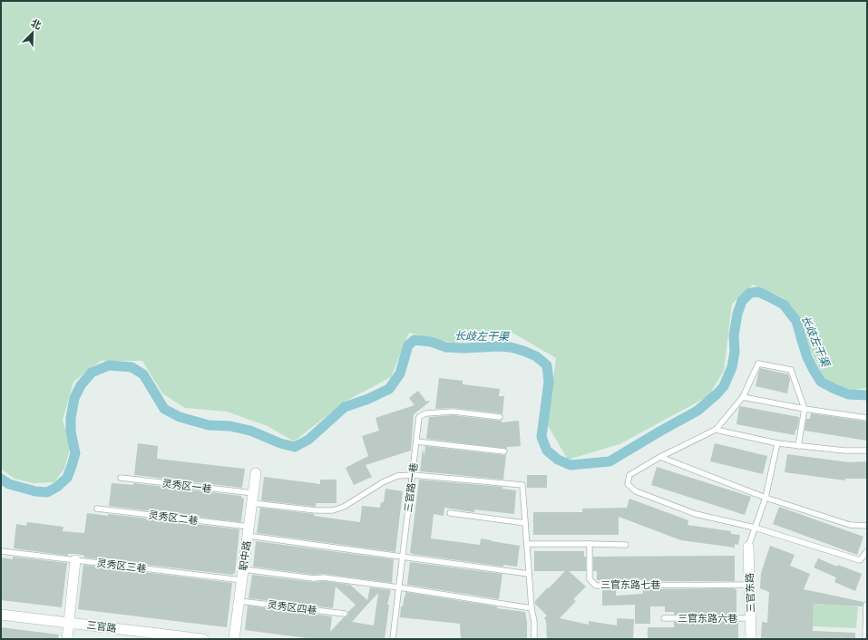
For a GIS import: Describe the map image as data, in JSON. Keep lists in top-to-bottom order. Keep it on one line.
{"streets":{"street":["职中路","三官东路","三官路"],"lane":["灵秀区一巷","三官路一巷","灵秀区二巷","灵秀区三巷","三官东路七巷","灵秀区四巷","三官东路六巷"]},"crossings":[["灵秀区一巷","三官路一巷"],["灵秀区一巷","职中路"],["三官路一巷","灵秀区二巷"],["灵秀区二巷","职中路"],["职中路","灵秀区三巷"],["职中路","灵秀区四巷"],["三官东路七巷","三官东路"],["三官东路","三官东路六巷"]],"water":["长歧左干渠"],"north":"top right"}
